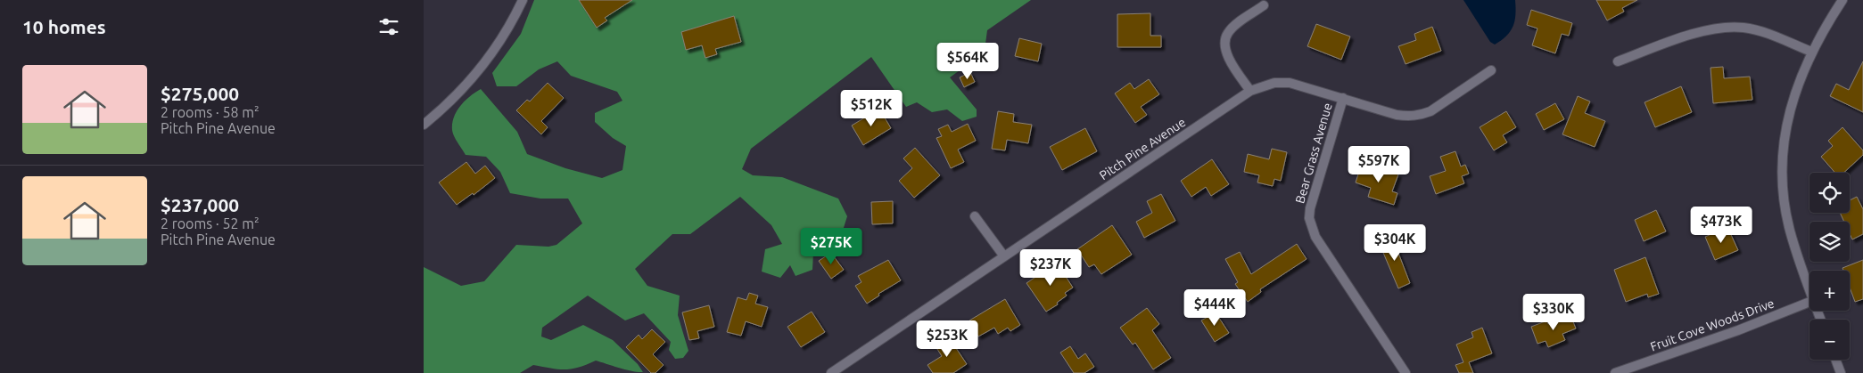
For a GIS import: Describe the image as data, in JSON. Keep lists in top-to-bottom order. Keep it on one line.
{"streets":{"street":["Pitch Pine Avenue","Bear Grass Avenue","Fruit Cove Woods Drive"]},"crossings":[["Pitch Pine Avenue","Bear Grass Avenue"]],"page":{"heading":"10 homes","price":["$564K","$512K","$597K","$473K","$304K","$275K","$237K","$444K","$330K","$253K"],"list":[{"name":"$275,000","note":"2 rooms · 58 m² · Pitch Pine Avenue"},{"name":"$237,000","note":"2 rooms · 52 m² · Pitch Pine Avenue"}],"map_buttons":["+","−"]}}
